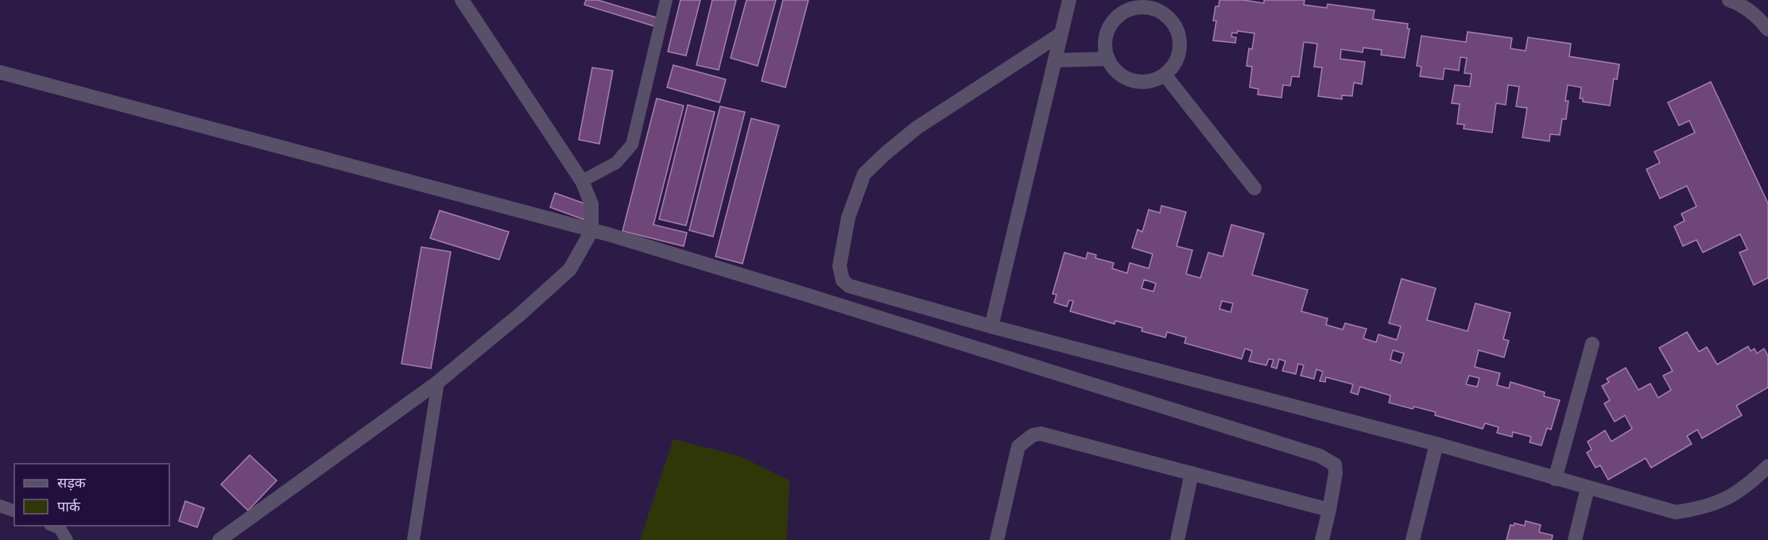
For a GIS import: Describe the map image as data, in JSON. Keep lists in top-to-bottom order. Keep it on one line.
{"legend":["सड़क","पार्क"]}
